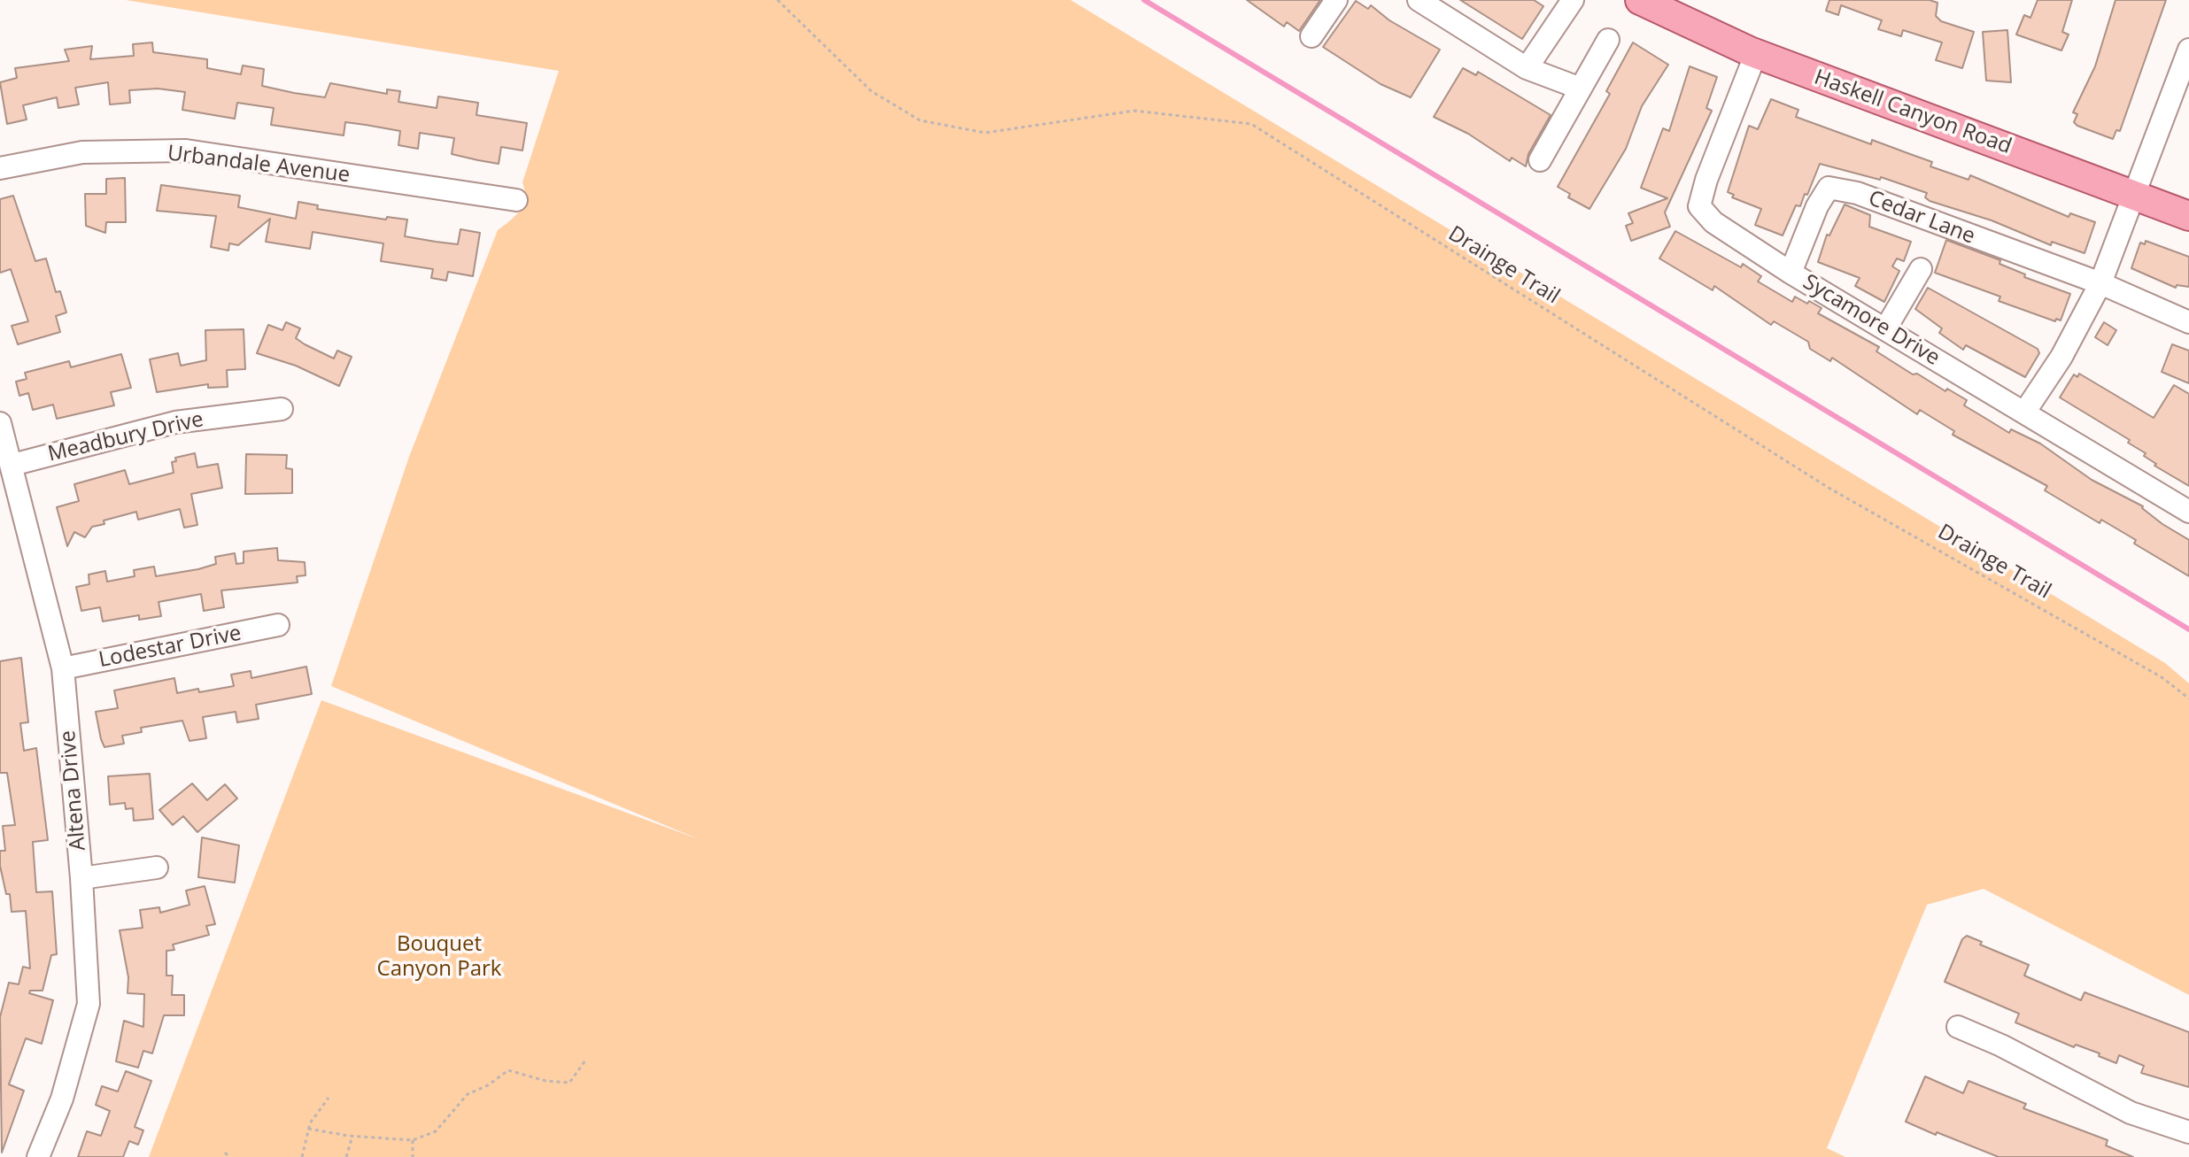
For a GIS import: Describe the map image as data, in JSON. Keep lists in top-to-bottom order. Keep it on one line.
{"streets":{"main road":["Haskell Canyon Road"],"street":["Urbandale Avenue","Cedar Lane","Sycamore Drive","Meadbury Drive","Lodestar Drive","Altena Drive"],"path":["Drainge Trail"]},"crossings":[["Haskell Canyon Road","Sycamore Drive"],["Cedar Lane","Sycamore Drive"],["Meadbury Drive","Altena Drive"],["Lodestar Drive","Altena Drive"]],"parks":["Bouquet Canyon Park"]}
